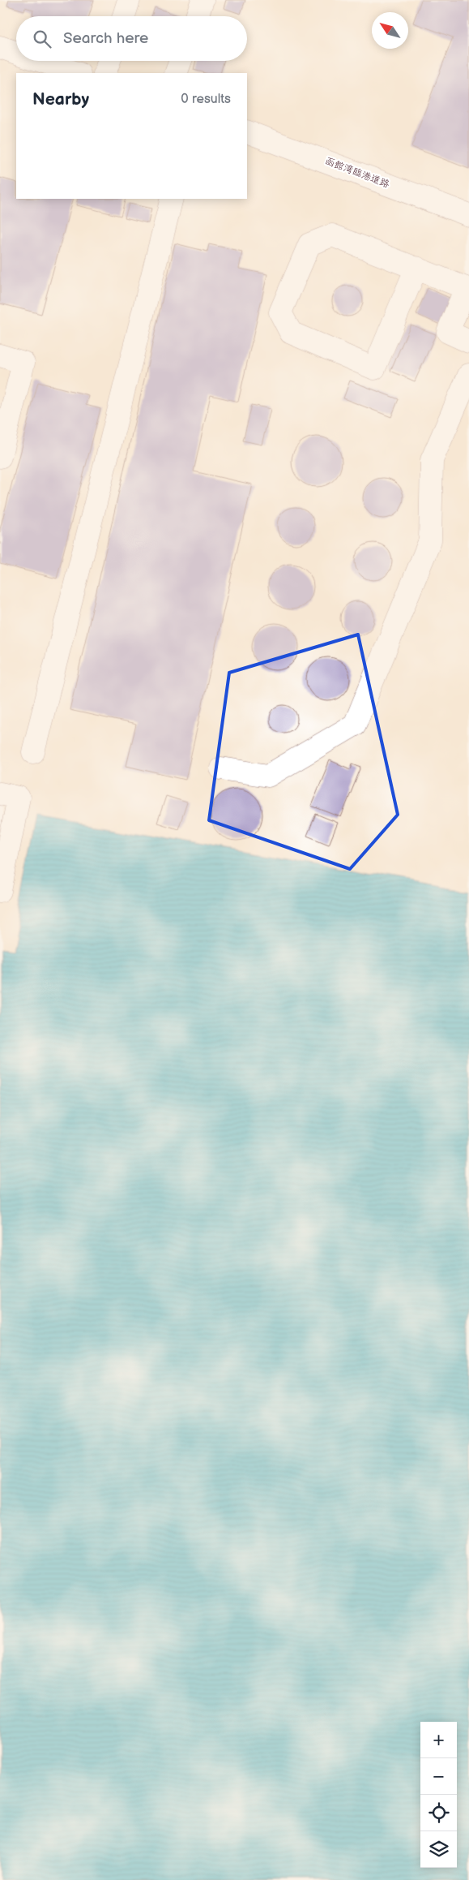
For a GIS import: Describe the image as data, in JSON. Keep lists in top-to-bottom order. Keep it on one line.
{"streets":{"street":["函館湾臨港道路"]},"north":"top left","page":{"search":"Search here","heading":["Nearby","0 results"],"map_buttons":["+","−"]}}
